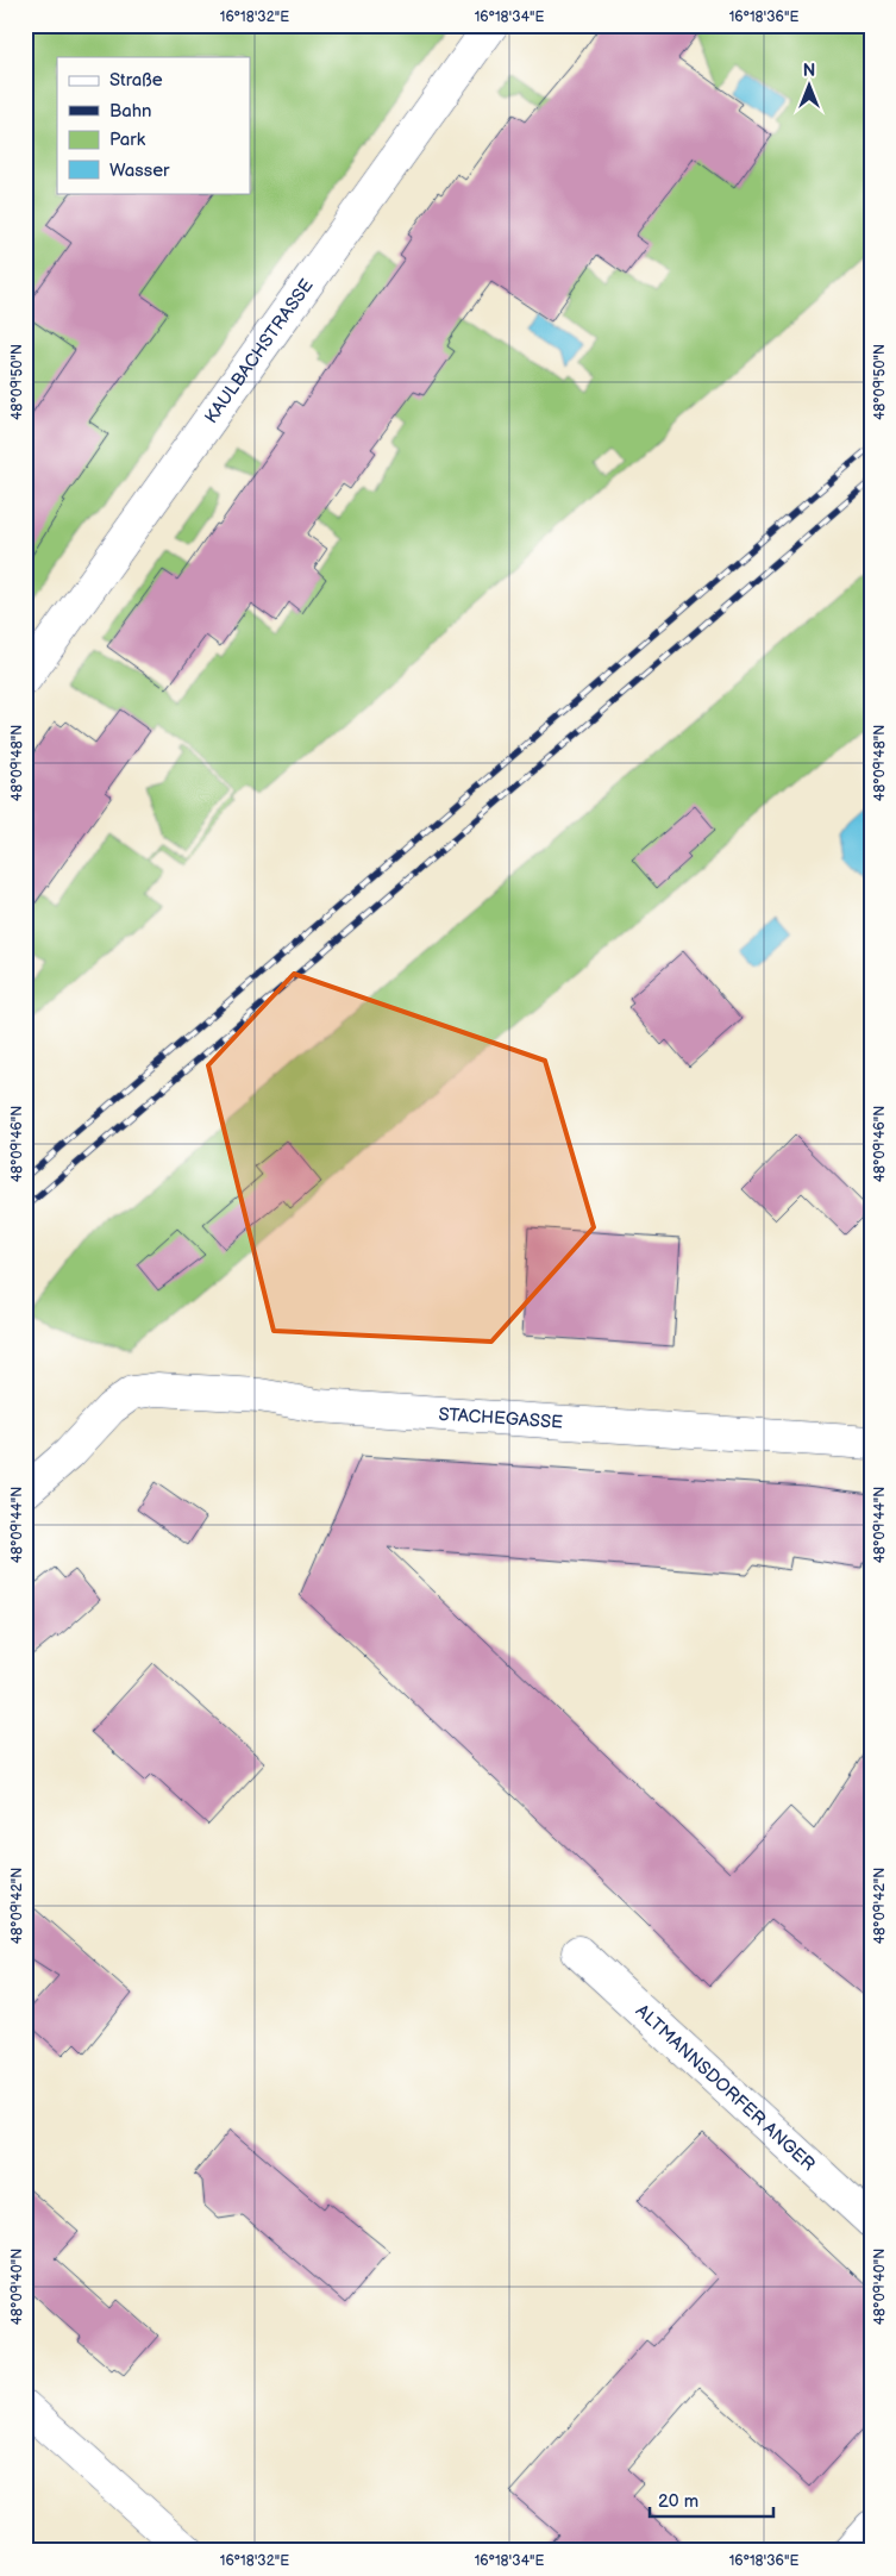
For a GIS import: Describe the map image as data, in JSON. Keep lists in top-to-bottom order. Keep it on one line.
{"streets":{"street":["KAULBACHSTRASSE","STACHEGASSE","ALTMANNSDORFER ANGER"]},"legend":["Straße","Bahn","Park","Wasser"],"scale_bar":"20 m","north":"top","coordinates":["16°18'32\"E","16°18'34\"E","16°18'36\"E","48°09'50\"N","48°09'48\"N","48°09'46\"N","48°09'44\"N","48°09'42\"N","48°09'40\"N"]}
